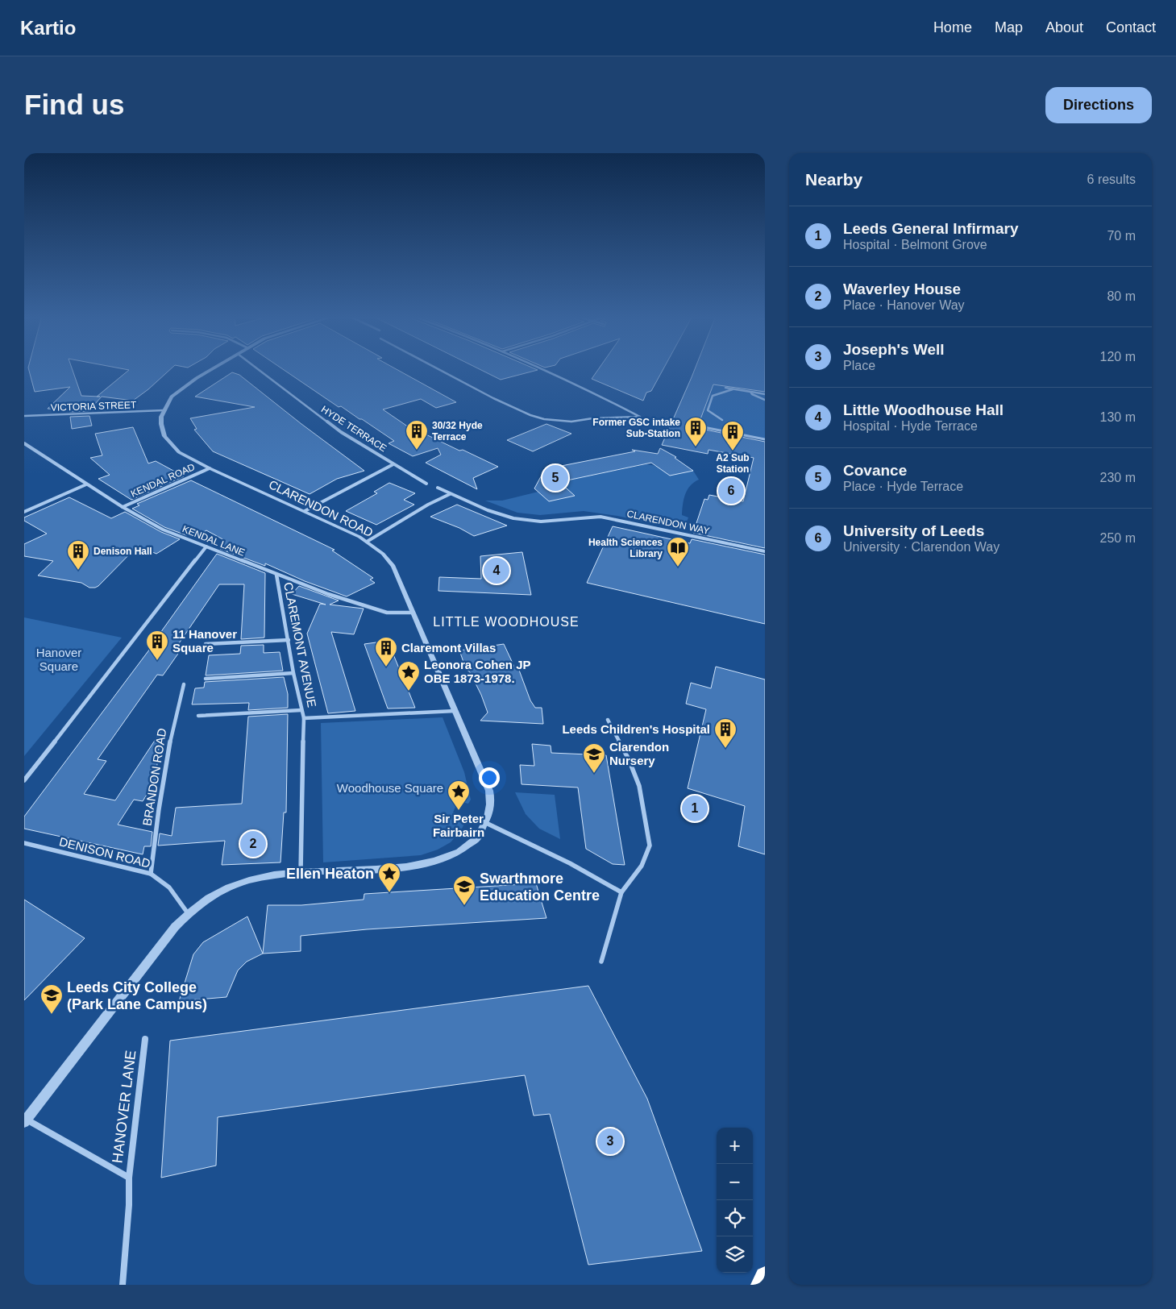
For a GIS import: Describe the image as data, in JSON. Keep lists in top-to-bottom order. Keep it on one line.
{"streets":{"street":["VICTORIA STREET","HYDE TERRACE","KENDAL ROAD","CLARENDON ROAD","CLARENDON WAY","KENDAL LANE","CLAREMONT AVENUE","BRANDON ROAD","DENISON ROAD","HANOVER LANE"]},"crossings":[["VICTORIA STREET","CLARENDON ROAD"],["KENDAL ROAD","CLARENDON ROAD"],["KENDAL ROAD","KENDAL LANE"],["CLARENDON ROAD","KENDAL LANE"],["KENDAL LANE","CLAREMONT AVENUE"],["BRANDON ROAD","DENISON ROAD"]],"districts":["LITTLE WOODHOUSE"],"parks":["Hanover Square","Woodhouse Square"],"places":{"building":["Former GSC intake Sub-Station","30/32 Hyde Terrace","A2 Sub Station","Denison Hall","11 Hanover Square","Claremont Villas","Leeds Children's Hospital"],"library":["Health Sciences Library"],"place":["Leonora Cohen JP OBE 1873-1978.","Sir Peter Fairbairn","Ellen Heaton"],"school or university":["Clarendon Nursery","Swarthmore Education Centre","Leeds City College (Park Lane Campus)"]},"page":{"header":"Kartio","nav":["Home","Map","About","Contact"],"buttons":"Directions","title":"Find us","heading":["Nearby","6 results"],"list":[{"mark":"1","name":"Leeds General Infirmary","note":"Hospital · Belmont Grove","value":"70 m"},{"mark":"2","name":"Waverley House","note":"Place · Hanover Way","value":"80 m"},{"mark":"3","name":"Joseph's Well","note":"Place","value":"120 m"},{"mark":"4","name":"Little Woodhouse Hall","note":"Hospital · Hyde Terrace","value":"130 m"},{"mark":"5","name":"Covance","note":"Place · Hyde Terrace","value":"230 m"},{"mark":"6","name":"University of Leeds","note":"University · Clarendon Way","value":"250 m"}],"pins":["5","6","4","1","2","3"],"map_buttons":["+","−"]}}
